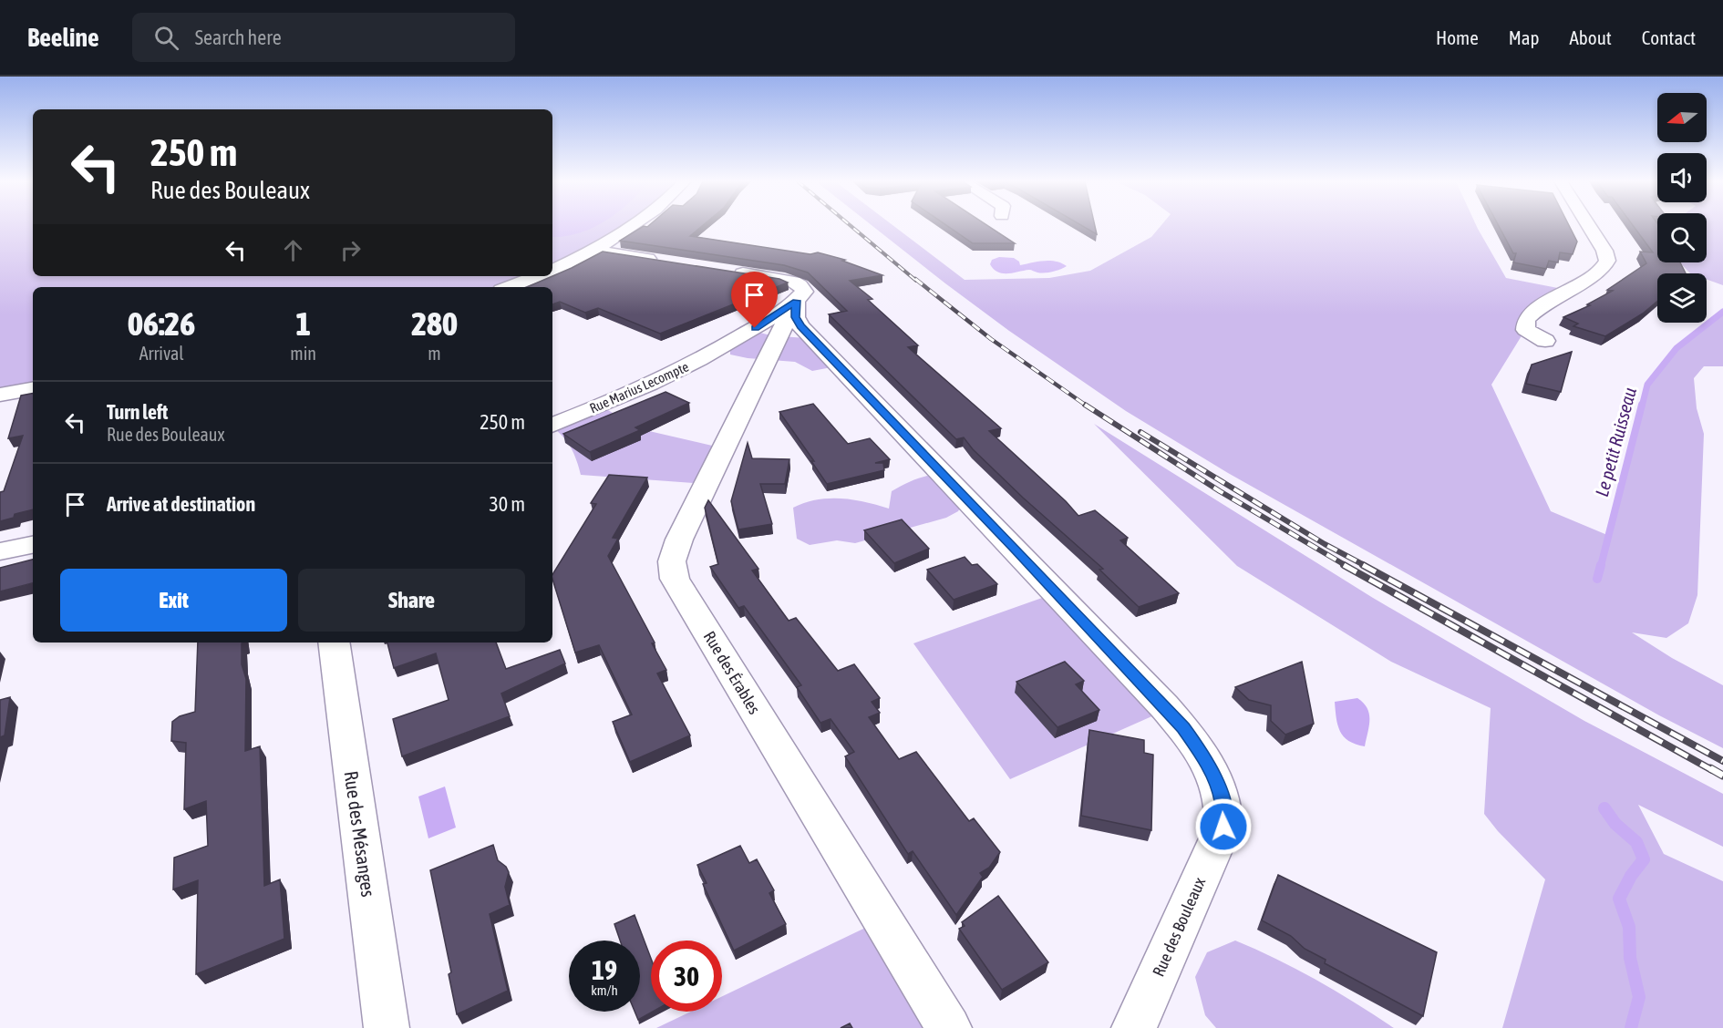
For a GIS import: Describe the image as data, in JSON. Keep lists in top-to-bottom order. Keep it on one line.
{"streets":{"street":["Rue Marius Lecompte","Rue des Érables","Rue des Mésanges","Rue des Bouleaux"]},"crossings":[["Rue Marius Lecompte","Rue des Érables"],["Rue Marius Lecompte","Rue des Bouleaux"],["Rue des Érables","Rue des Bouleaux"]],"water":["Le petit Ruisseau"],"north":"left","page":{"header":"Beeline","search":"Search here","nav":["Home","Map","About","Contact"],"turn":["250 m","Rue des Bouleaux"],"eta":["06:26","Arrival","1","min","280","m"],"list":[{"name":"Turn left","note":"Rue des Bouleaux","value":"250 m"},{"name":"Arrive at destination","value":"30 m"}],"buttons":["Exit","Share"],"speed":"19 km/h","limit":"30"}}
